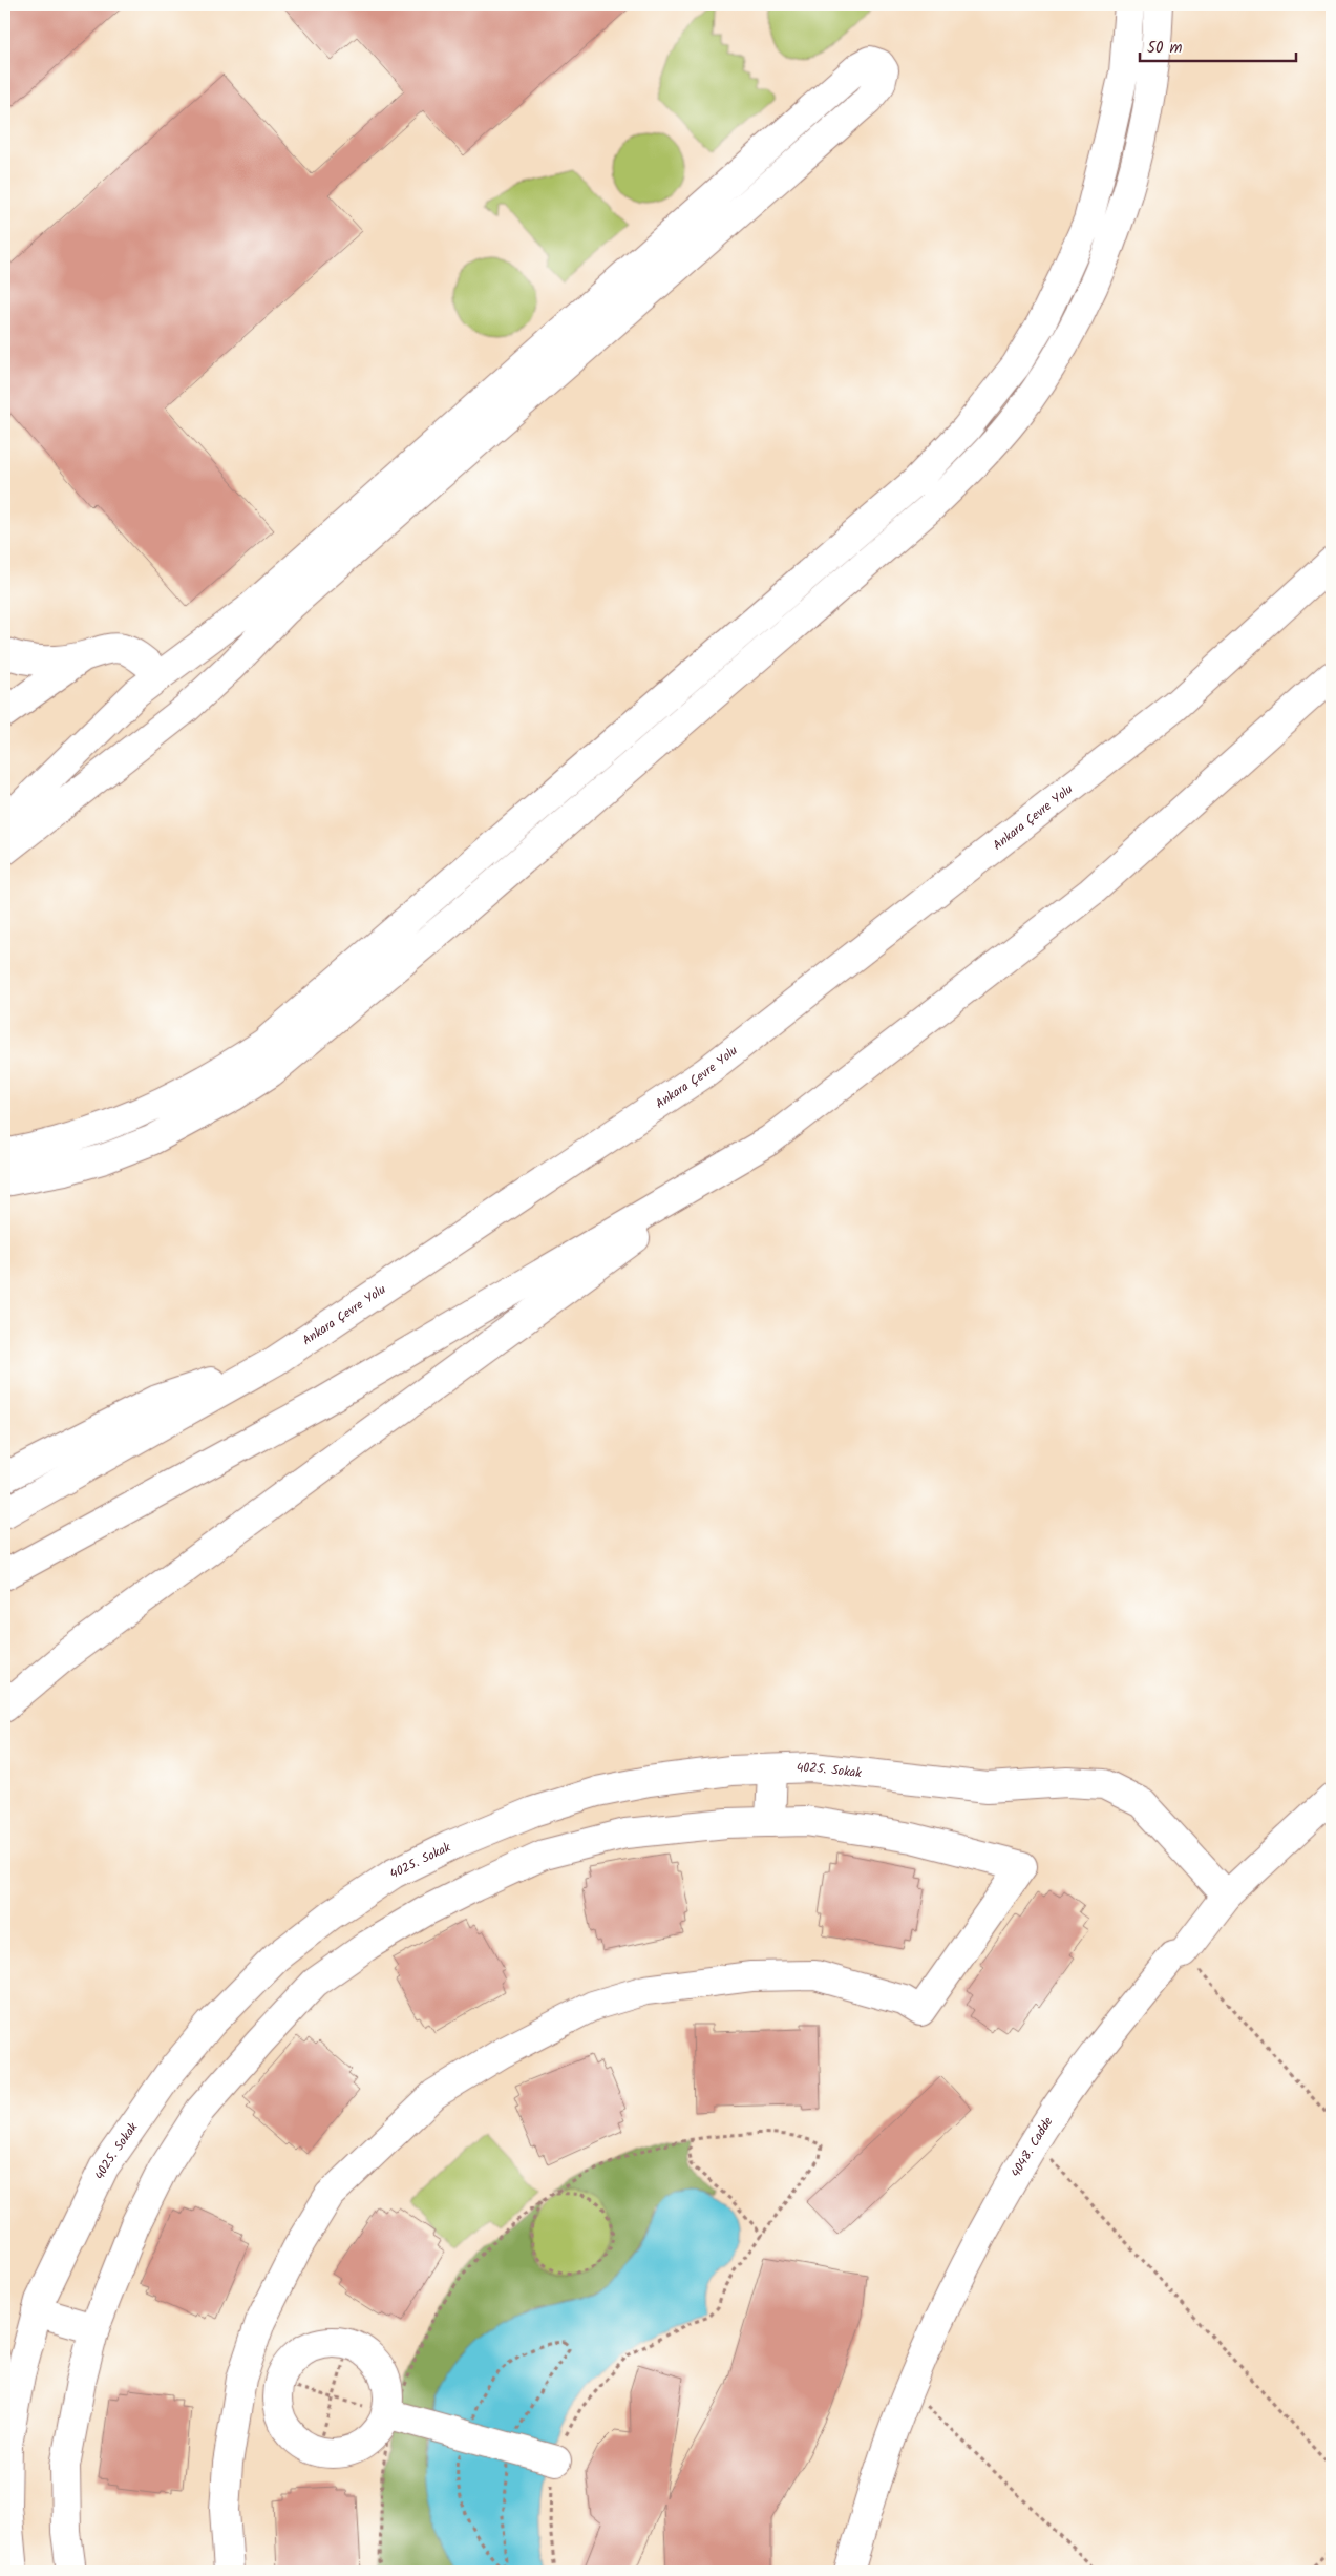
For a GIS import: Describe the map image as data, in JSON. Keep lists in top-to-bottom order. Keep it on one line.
{"streets":{"main road":["Ankara Çevre Yolu","4025. Sokak","4048. Cadde"]},"crossings":[["4025. Sokak","4048. Cadde"]],"scale_bar":"50 m"}
